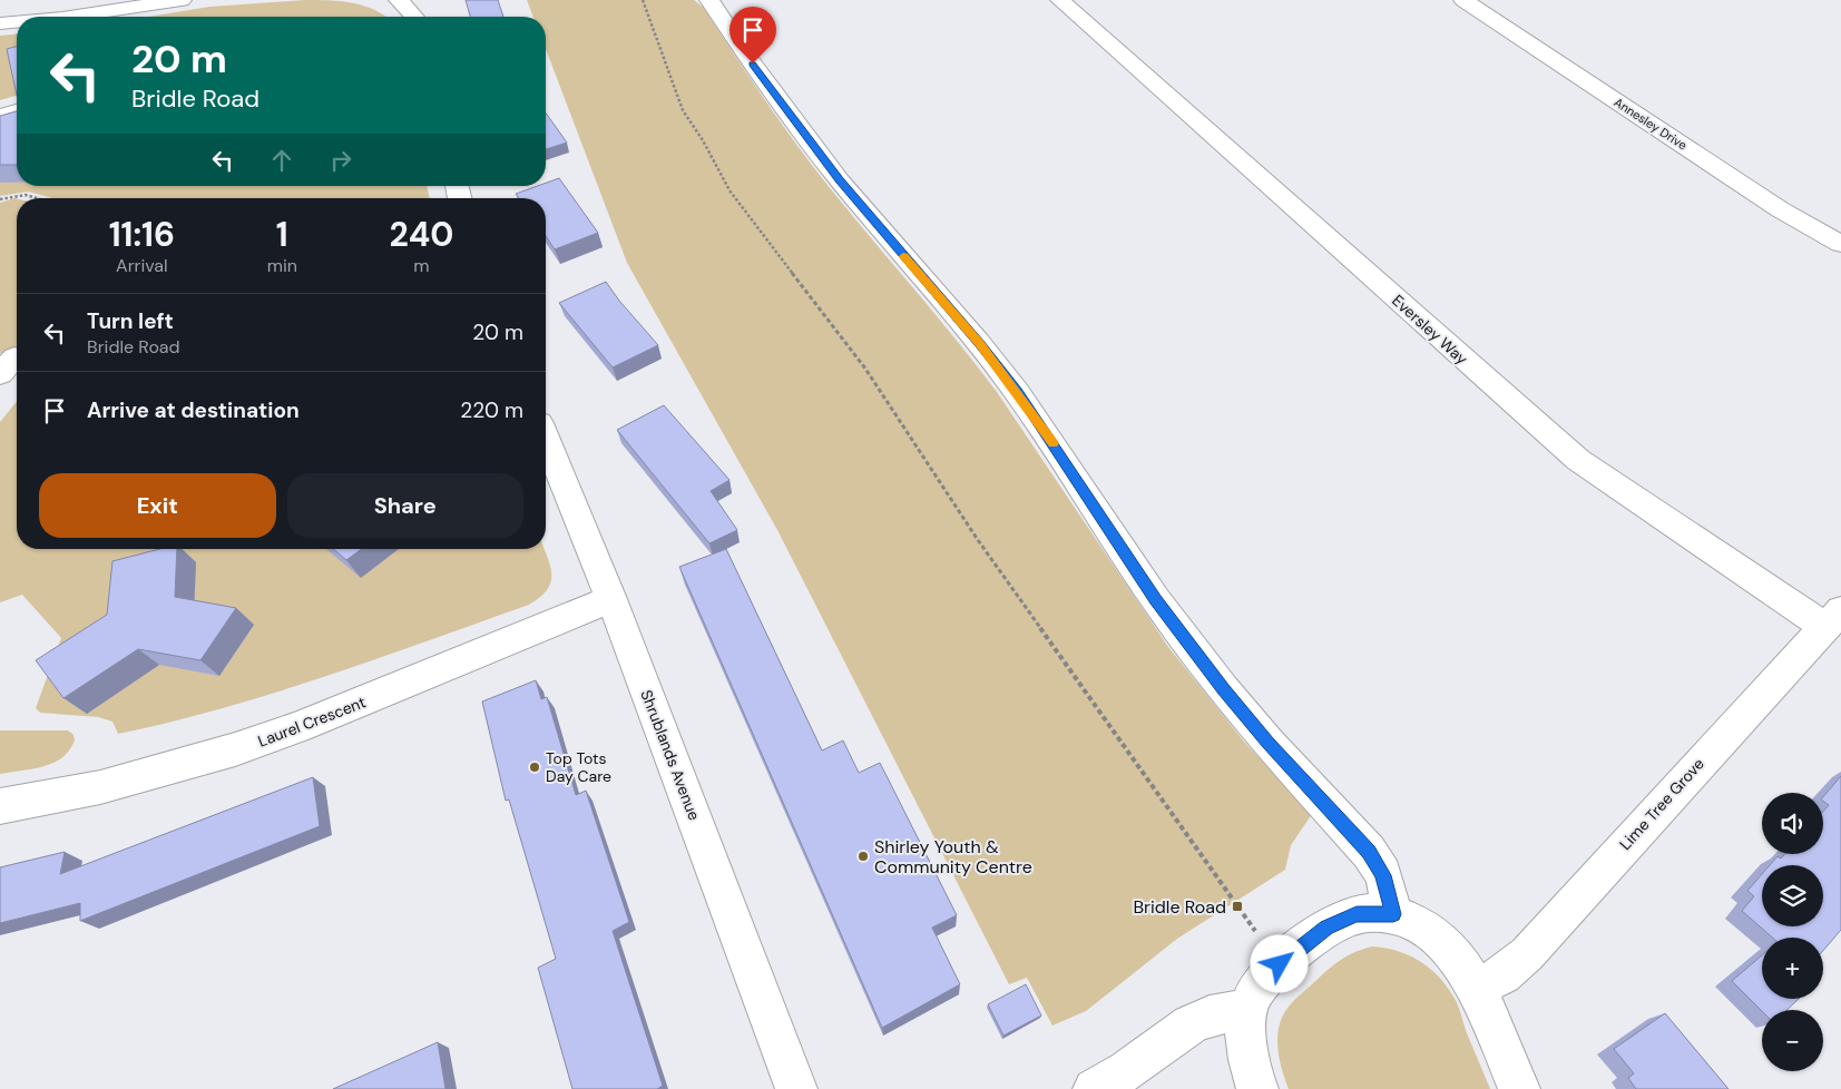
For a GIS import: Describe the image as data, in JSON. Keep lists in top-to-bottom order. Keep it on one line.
{"streets":{"street":["Annesley Drive","Eversley Way","Laurel Crescent","Shrublands Avenue","Lime Tree Grove"]},"crossings":[["Eversley Way","Lime Tree Grove"],["Laurel Crescent","Shrublands Avenue"]],"places":{"other":["Top Tots Day Care","Shirley Youth & Community Centre"],"transit":["Bridle Road"]},"page":{"turn":["20 m","Bridle Road"],"eta":["11:16","Arrival","1","min","240","m"],"list":[{"name":"Turn left","note":"Bridle Road","value":"20 m"},{"name":"Arrive at destination","value":"220 m"}],"buttons":["Exit","Share"],"map_buttons":["+","−"]}}
